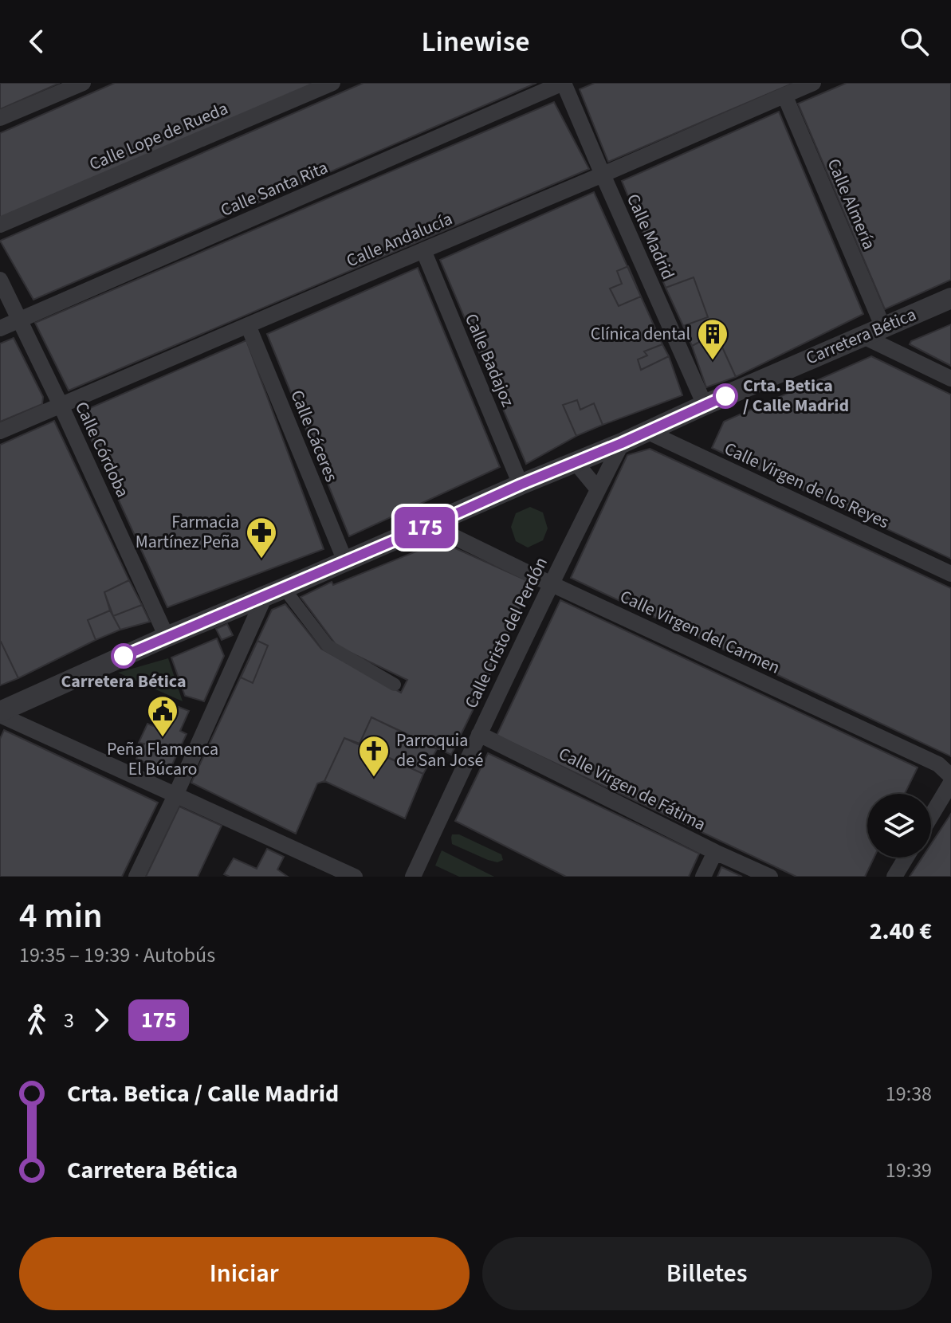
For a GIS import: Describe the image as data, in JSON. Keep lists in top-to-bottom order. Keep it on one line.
{"streets":{"street":["Calle Lope de Rueda","Calle Santa Rita","Calle Almería","Calle Madrid","Calle Andalucía","Carretera Bética","Calle Badajoz","Calle Cáceres","Calle Córdoba","Calle Virgen de los Reyes","Calle Virgen del Carmen","Calle Cristo del Perdón","Calle Virgen de Fátima"]},"crossings":[["Calle Santa Rita","Calle Madrid"],["Calle Santa Rita","Calle Córdoba"],["Calle Almería","Calle Andalucía"],["Calle Almería","Carretera Bética"],["Calle Madrid","Calle Andalucía"],["Calle Madrid","Carretera Bética"],["Calle Andalucía","Calle Badajoz"],["Calle Andalucía","Calle Cáceres"],["Calle Andalucía","Calle Córdoba"],["Carretera Bética","Calle Badajoz"],["Carretera Bética","Calle Cáceres"],["Carretera Bética","Calle Córdoba"],["Carretera Bética","Calle Virgen de los Reyes"],["Carretera Bética","Calle Virgen del Carmen"],["Carretera Bética","Calle Cristo del Perdón"],["Calle Virgen del Carmen","Calle Cristo del Perdón"],["Calle Cristo del Perdón","Calle Virgen de Fátima"]],"places":{"building":["Clínica dental"],"other":["Crta. Betica / Calle Madrid","Carretera Bética"],"pharmacy":["Farmacia Martínez Peña"],"public building":["Peña Flamenca El Búcaro"],"church":["Parroquia de San José"]},"lines":["bus line 175"],"page":{"header":"Linewise","on_map":"175","heading":["4 min","19:35 – 19:39 · Autobús","2.40 €"],"legs":["3","175"],"list":[{"name":"Crta. Betica / Calle Madrid","value":"19:38"},{"name":"Carretera Bética","value":"19:39"}],"buttons":["Iniciar","Billetes"]}}
